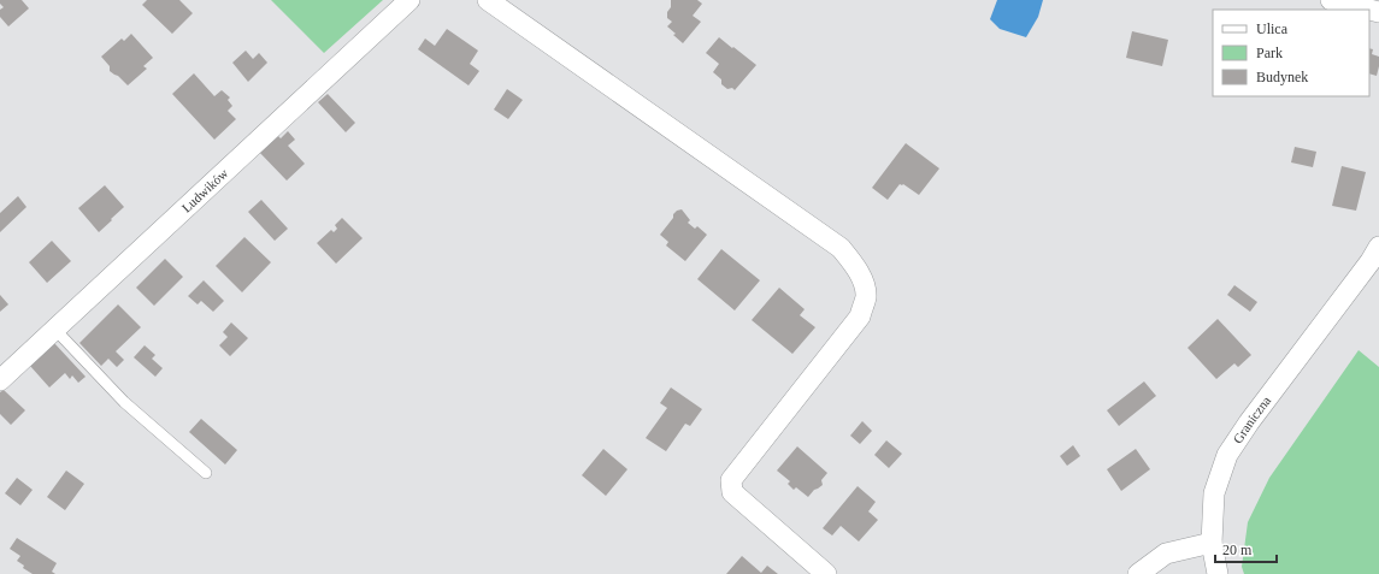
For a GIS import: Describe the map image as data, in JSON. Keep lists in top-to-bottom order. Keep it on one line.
{"streets":{"street":["Ludwików","Graniczna"]},"legend":["Ulica","Park","Budynek"],"scale_bar":"20 m"}
